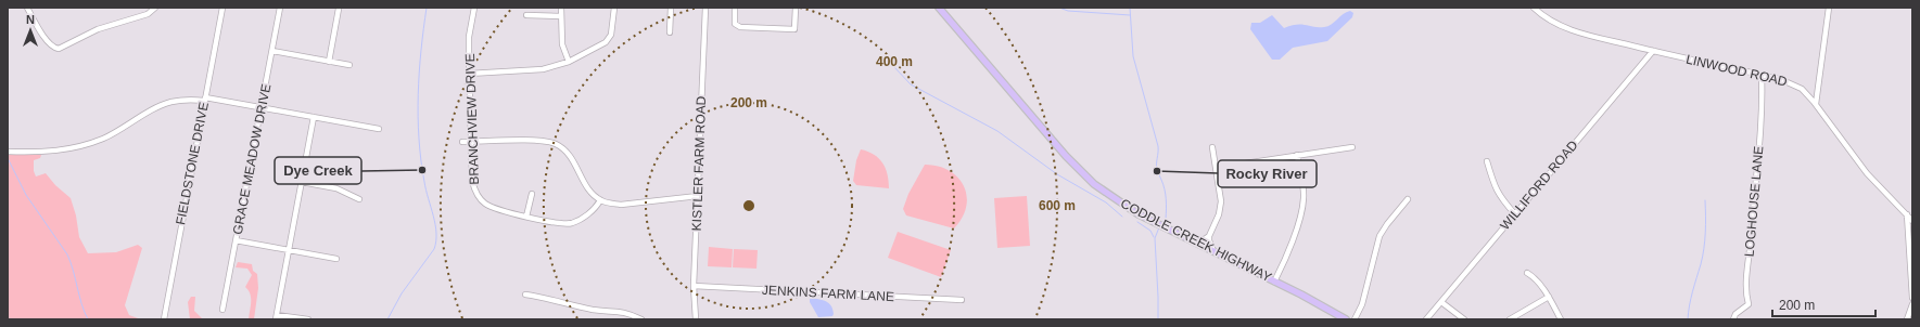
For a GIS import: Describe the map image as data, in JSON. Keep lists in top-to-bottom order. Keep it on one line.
{"streets":{"main road":["CODDLE CREEK HIGHWAY"],"street":["LINWOOD ROAD","BRANCHVIEW DRIVE","GRACE MEADOW DRIVE","FIELDSTONE DRIVE","KISTLER FARM ROAD","WILLIFORD ROAD","LOGHOUSE LANE","JENKINS FARM LANE"]},"crossings":[["LINWOOD ROAD","WILLIFORD ROAD"],["LINWOOD ROAD","LOGHOUSE LANE"],["KISTLER FARM ROAD","JENKINS FARM LANE"]],"places":["Dye Creek","Rocky River"],"scale_bar":"200 m","north":"top","rings":["400 m","200 m","600 m"]}
